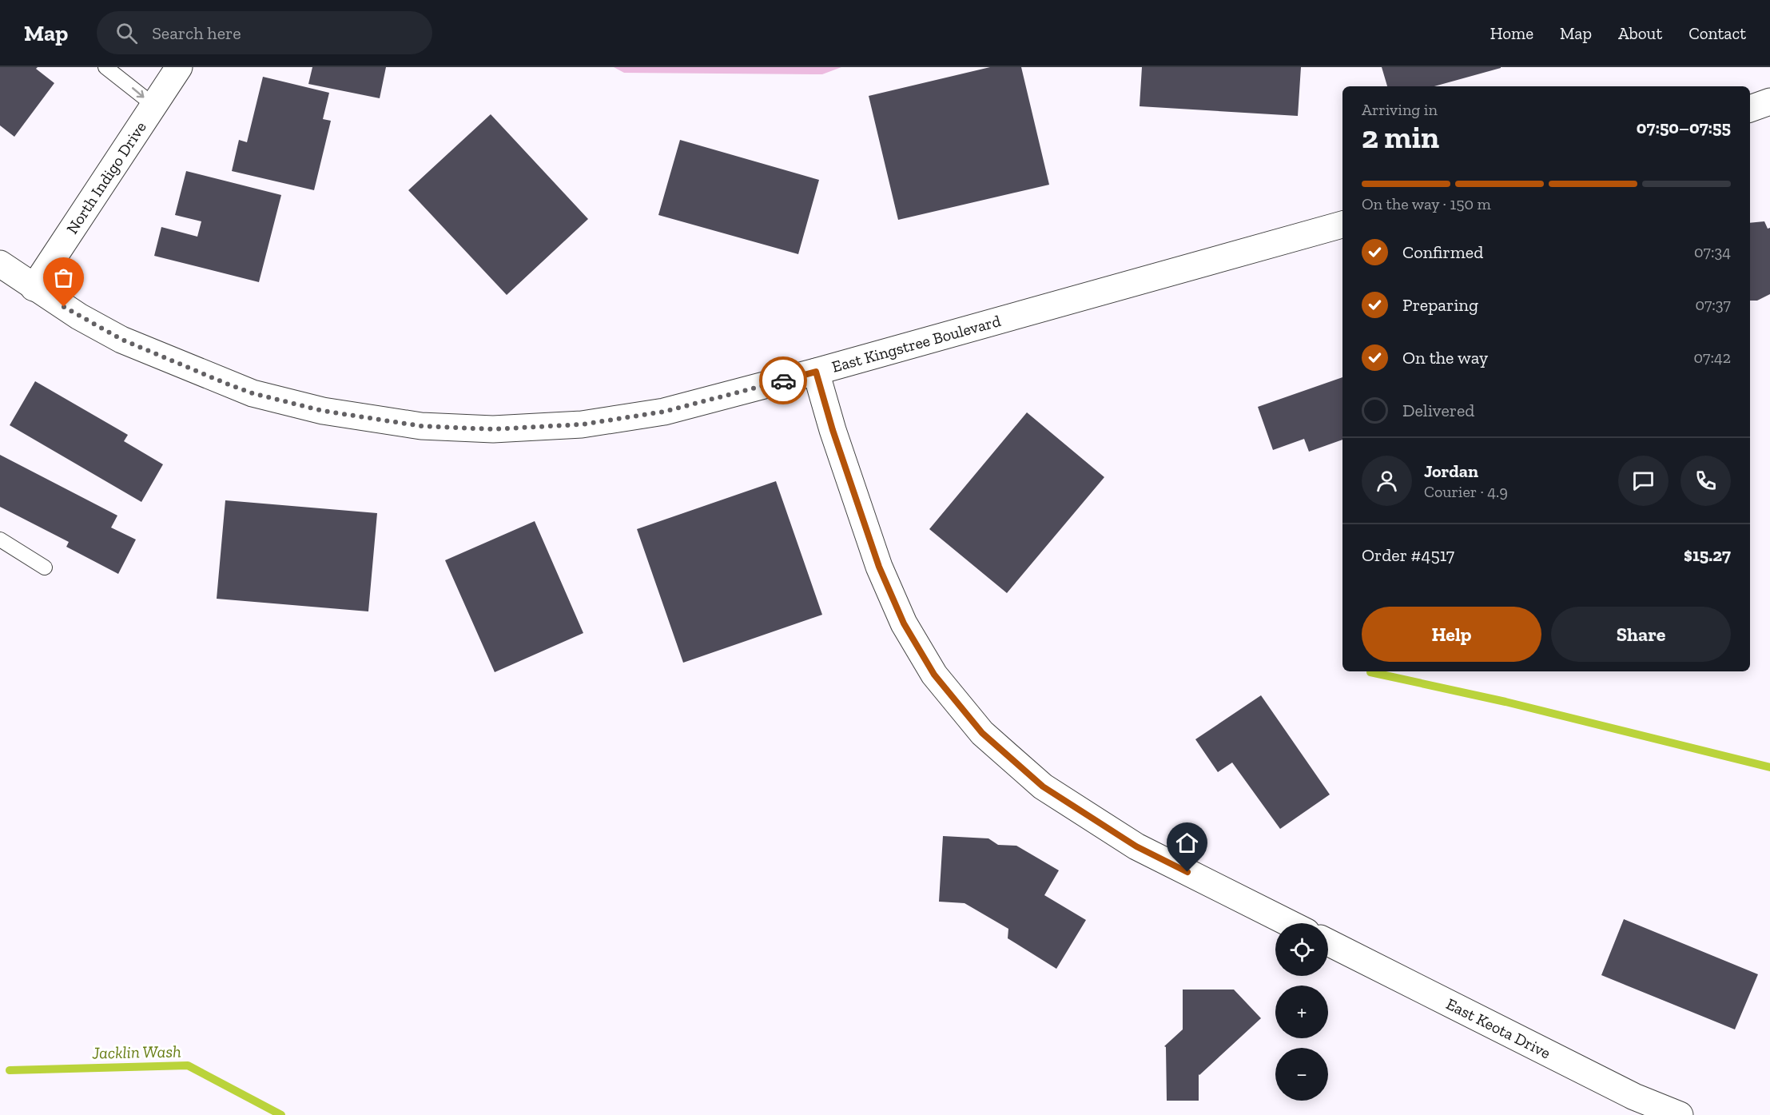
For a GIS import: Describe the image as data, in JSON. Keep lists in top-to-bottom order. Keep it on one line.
{"streets":{"street":["North Indigo Drive","East Kingstree Boulevard","East Keota Drive"]},"crossings":[["North Indigo Drive","East Kingstree Boulevard"]],"water":["Jacklin Wash"],"page":{"header":"Map","search":"Search here","nav":["Home","Map","About","Contact"],"heading":["2 min","Arriving in","07:50–07:55"],"panel":["Jordan","Courier · 4.9","Order #4517","$15.27"],"bar":"On the way · 150 m","list":[["Confirmed","07:34"],["Preparing","07:37"],["On the way","07:42"],"Delivered"],"buttons":["Help","Share"],"map_buttons":["+","−"]}}
